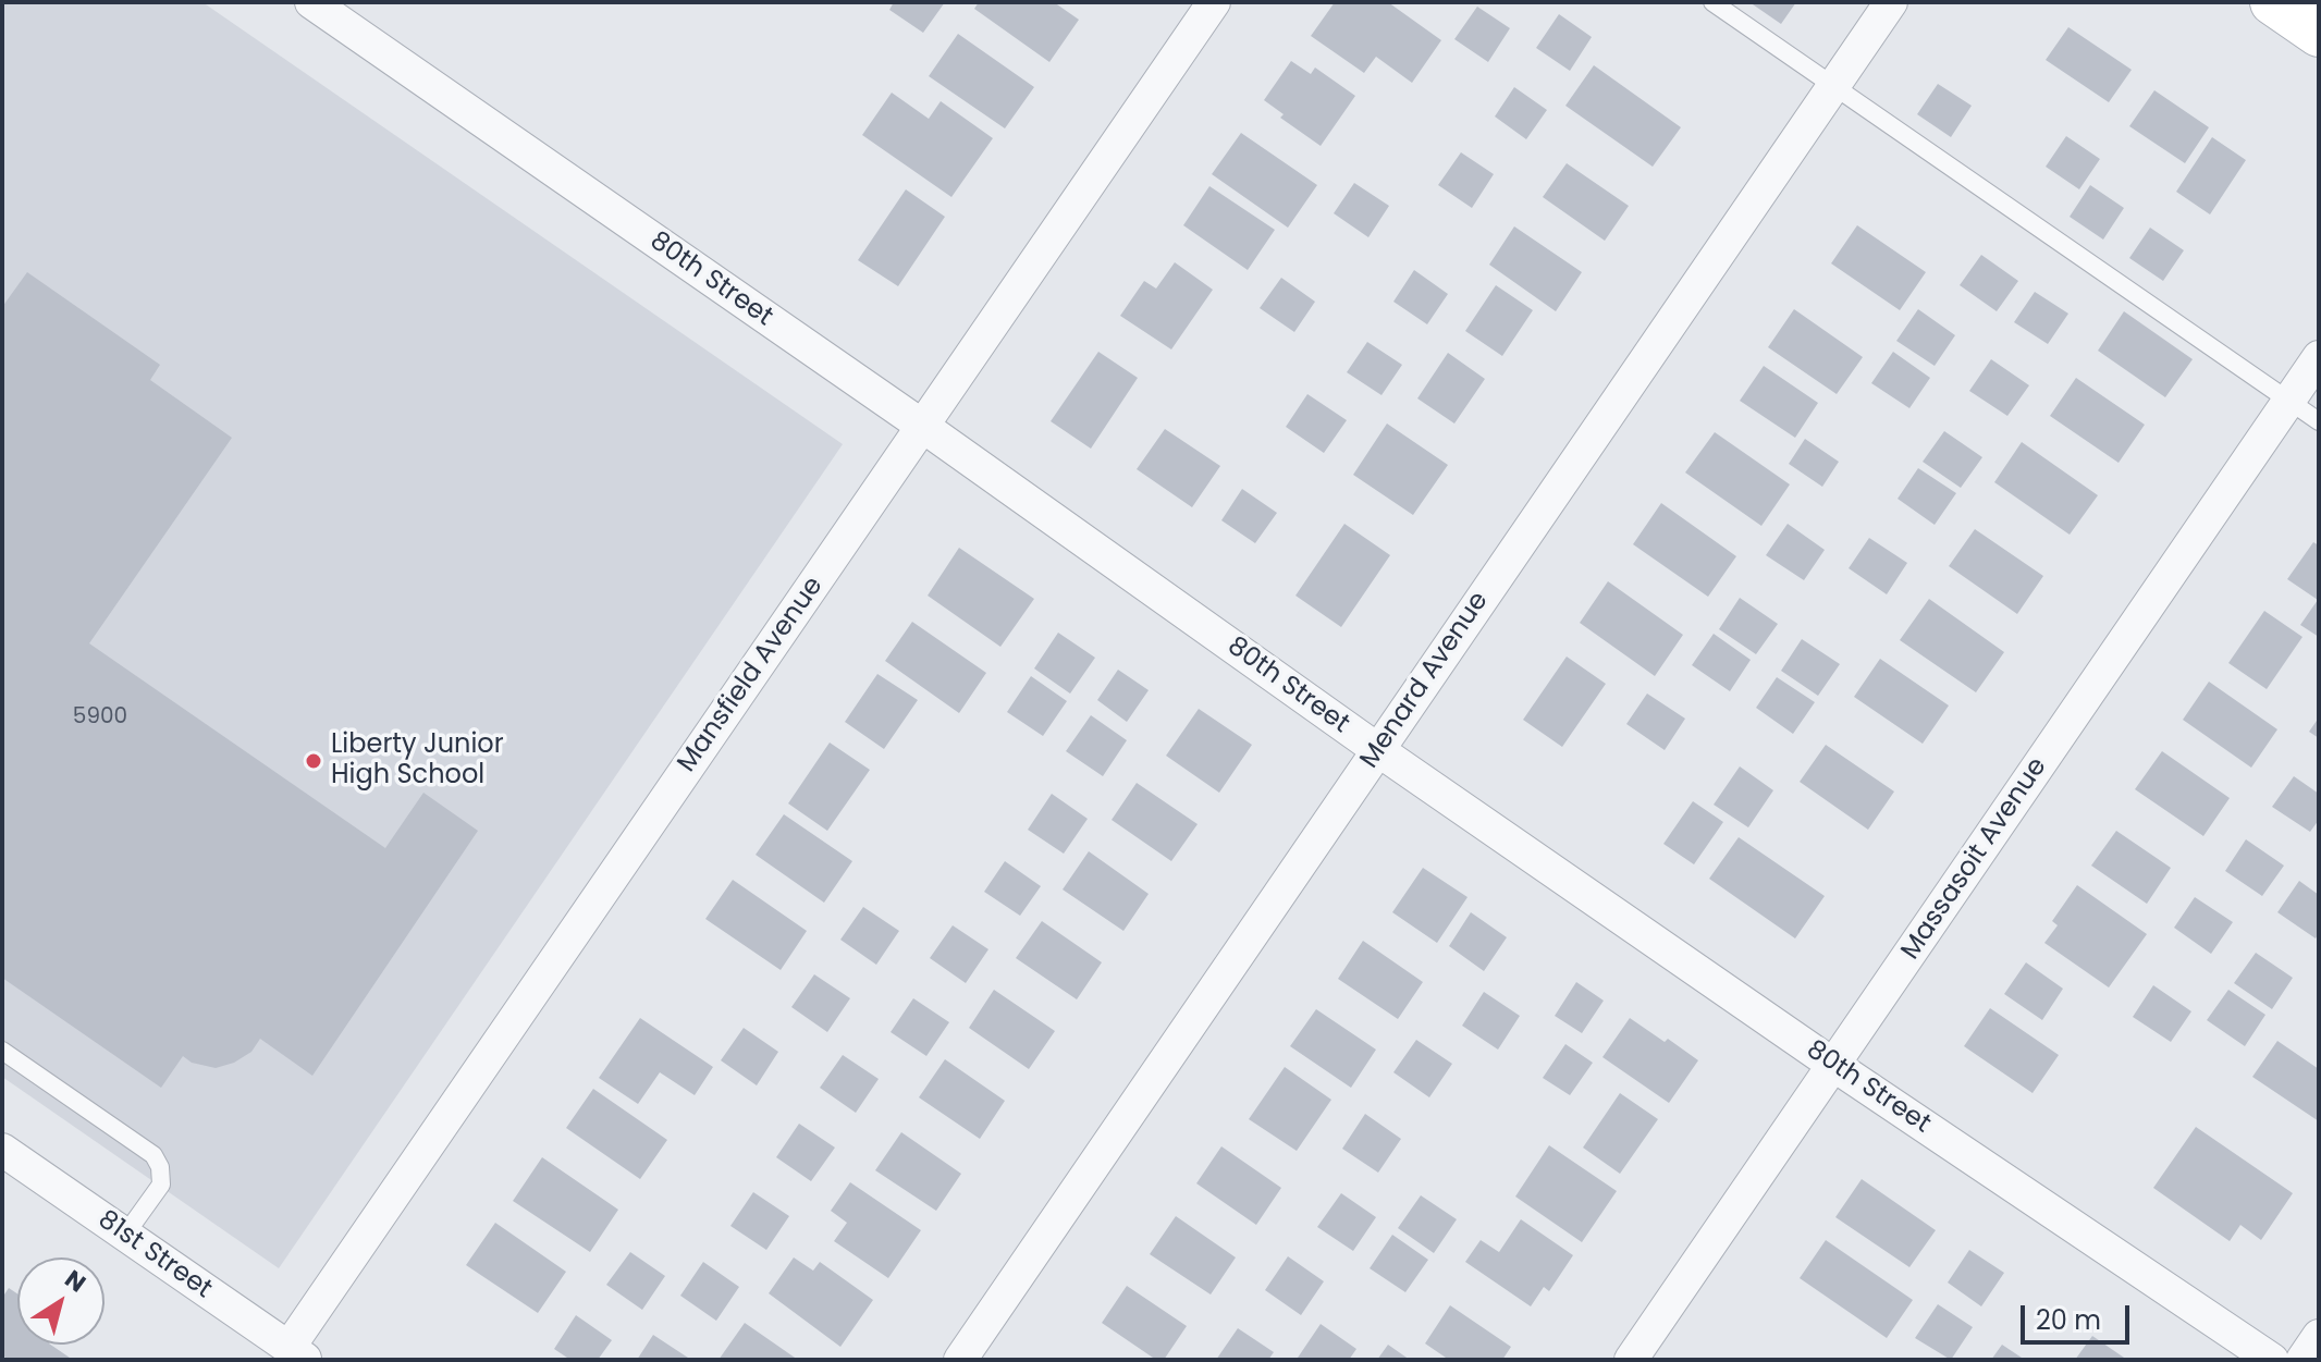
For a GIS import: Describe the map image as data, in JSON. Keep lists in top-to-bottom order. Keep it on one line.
{"streets":{"street":["80th Street","Mansfield Avenue","Menard Avenue","Massasoit Avenue","81st Street"]},"crossings":[["80th Street","Mansfield Avenue"],["80th Street","Menard Avenue"],["80th Street","Massasoit Avenue"],["Mansfield Avenue","81st Street"]],"places":["Liberty Junior High School"],"house_numbers":["5900"],"scale_bar":"20 m","north":"top right"}
